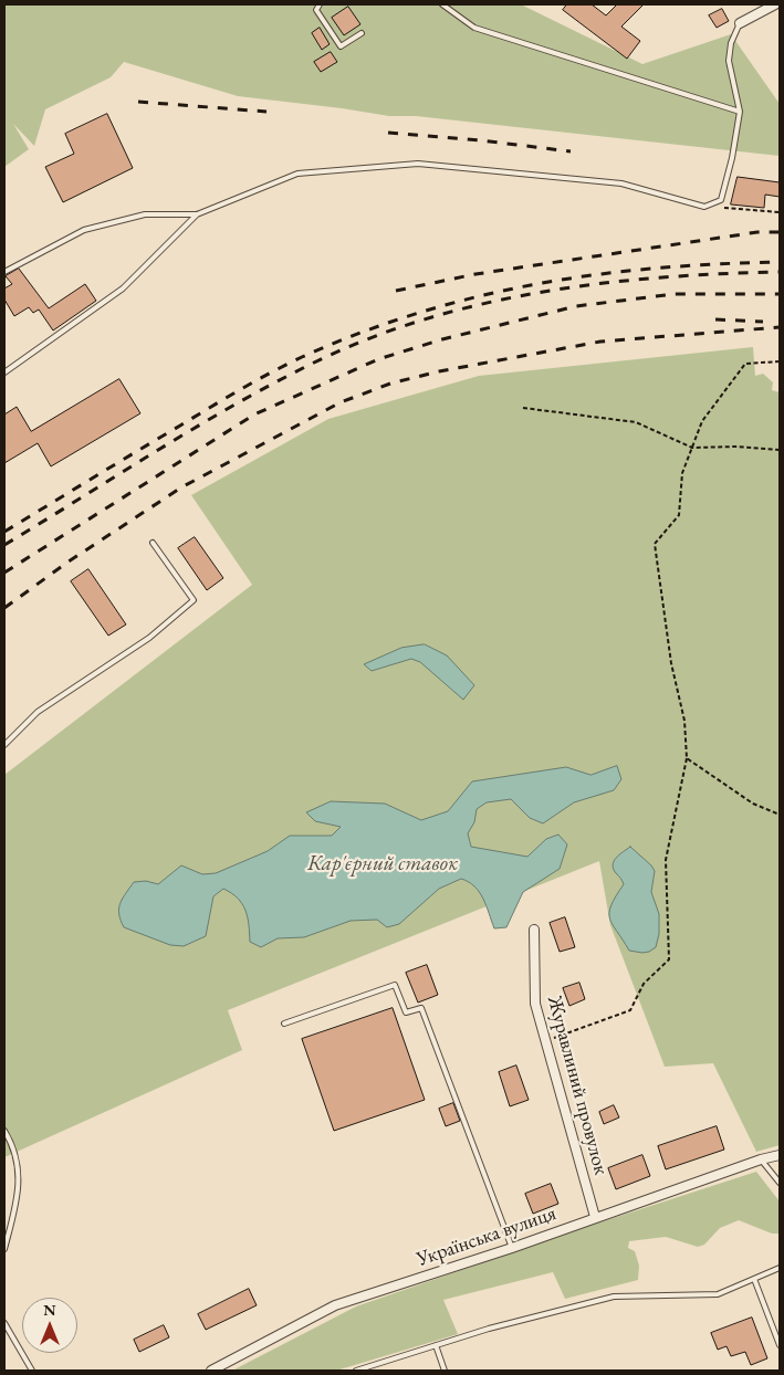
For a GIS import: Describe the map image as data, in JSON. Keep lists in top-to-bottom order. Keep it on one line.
{"streets":{"street":["Журавлиний провулок","Українська вулиця"]},"crossings":[["Журавлиний провулок","Українська вулиця"]],"water":["Кар'єрний ставок"],"north":"top"}
